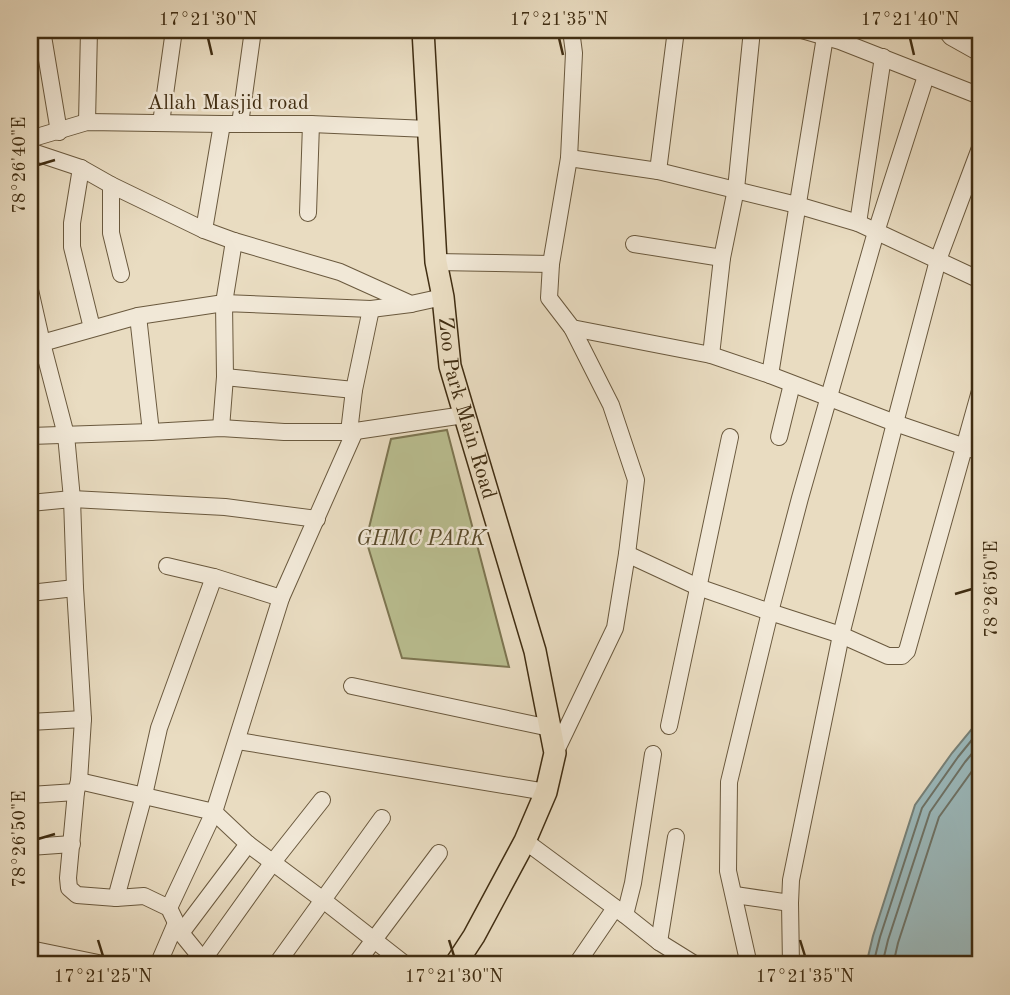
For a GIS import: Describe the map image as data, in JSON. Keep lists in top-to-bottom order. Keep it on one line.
{"streets":{"main road":["Zoo Park Main Road"],"street":["Allah Masjid road"]},"crossings":[["Allah Masjid road","Zoo Park Main Road"]],"parks":["GHMC PARK"],"coordinates":["17°21'30\"N","17°21'35\"N","17°21'40\"N","78°26'40\"E","78°26'50\"E","17°21'25\"N"]}
